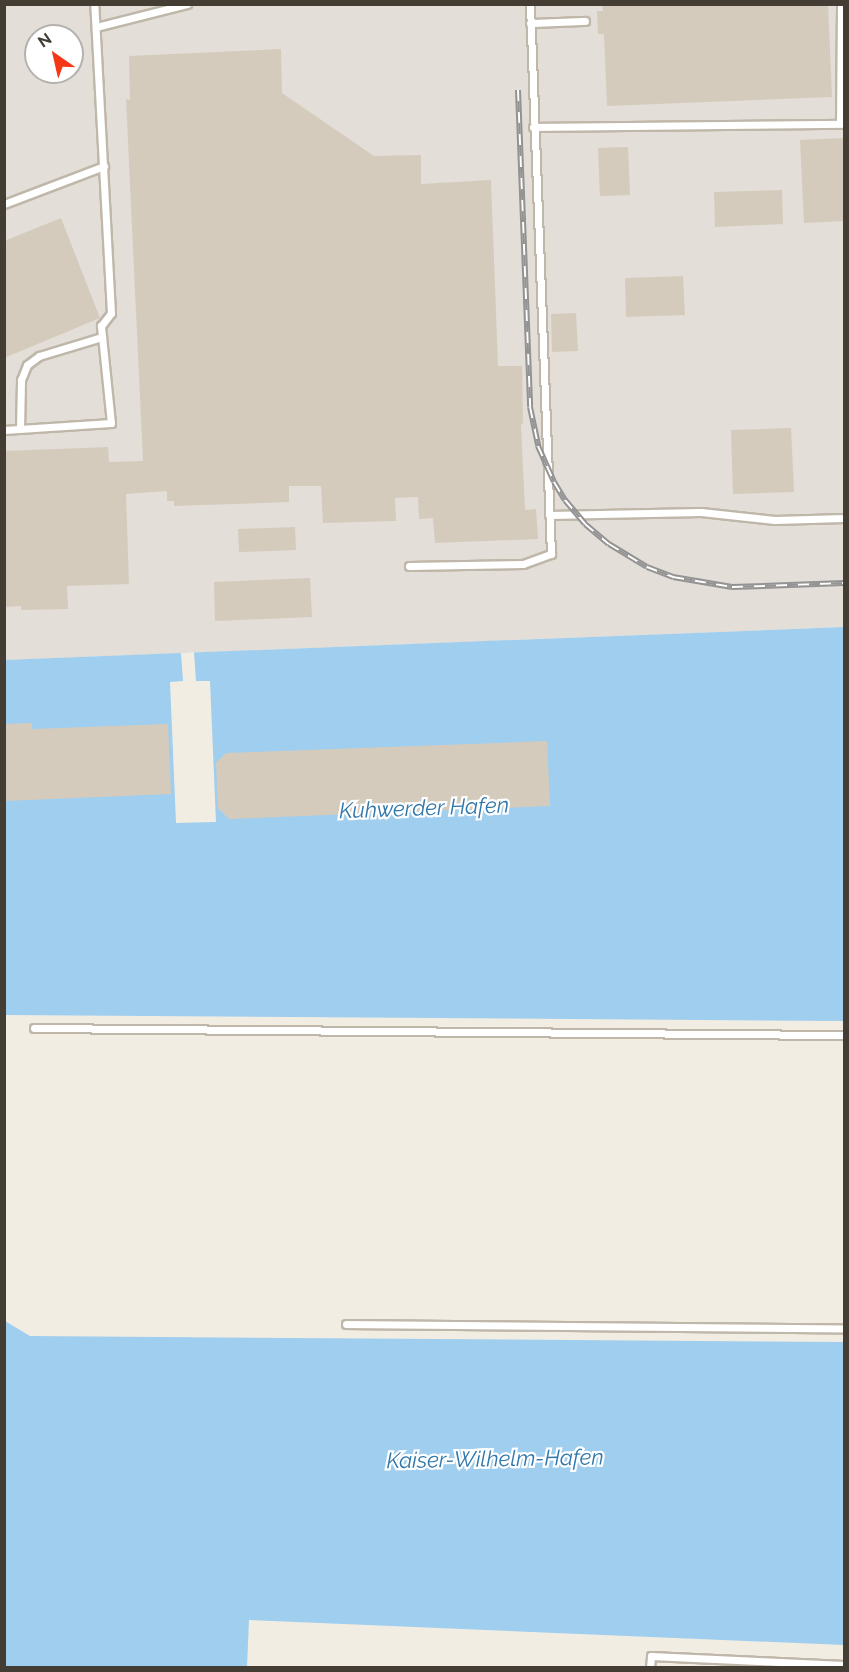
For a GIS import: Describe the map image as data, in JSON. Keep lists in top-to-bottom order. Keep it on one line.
{"water":["Kuhwerder Hafen","Kaiser-Wilhelm-Hafen"],"north":"top left"}
